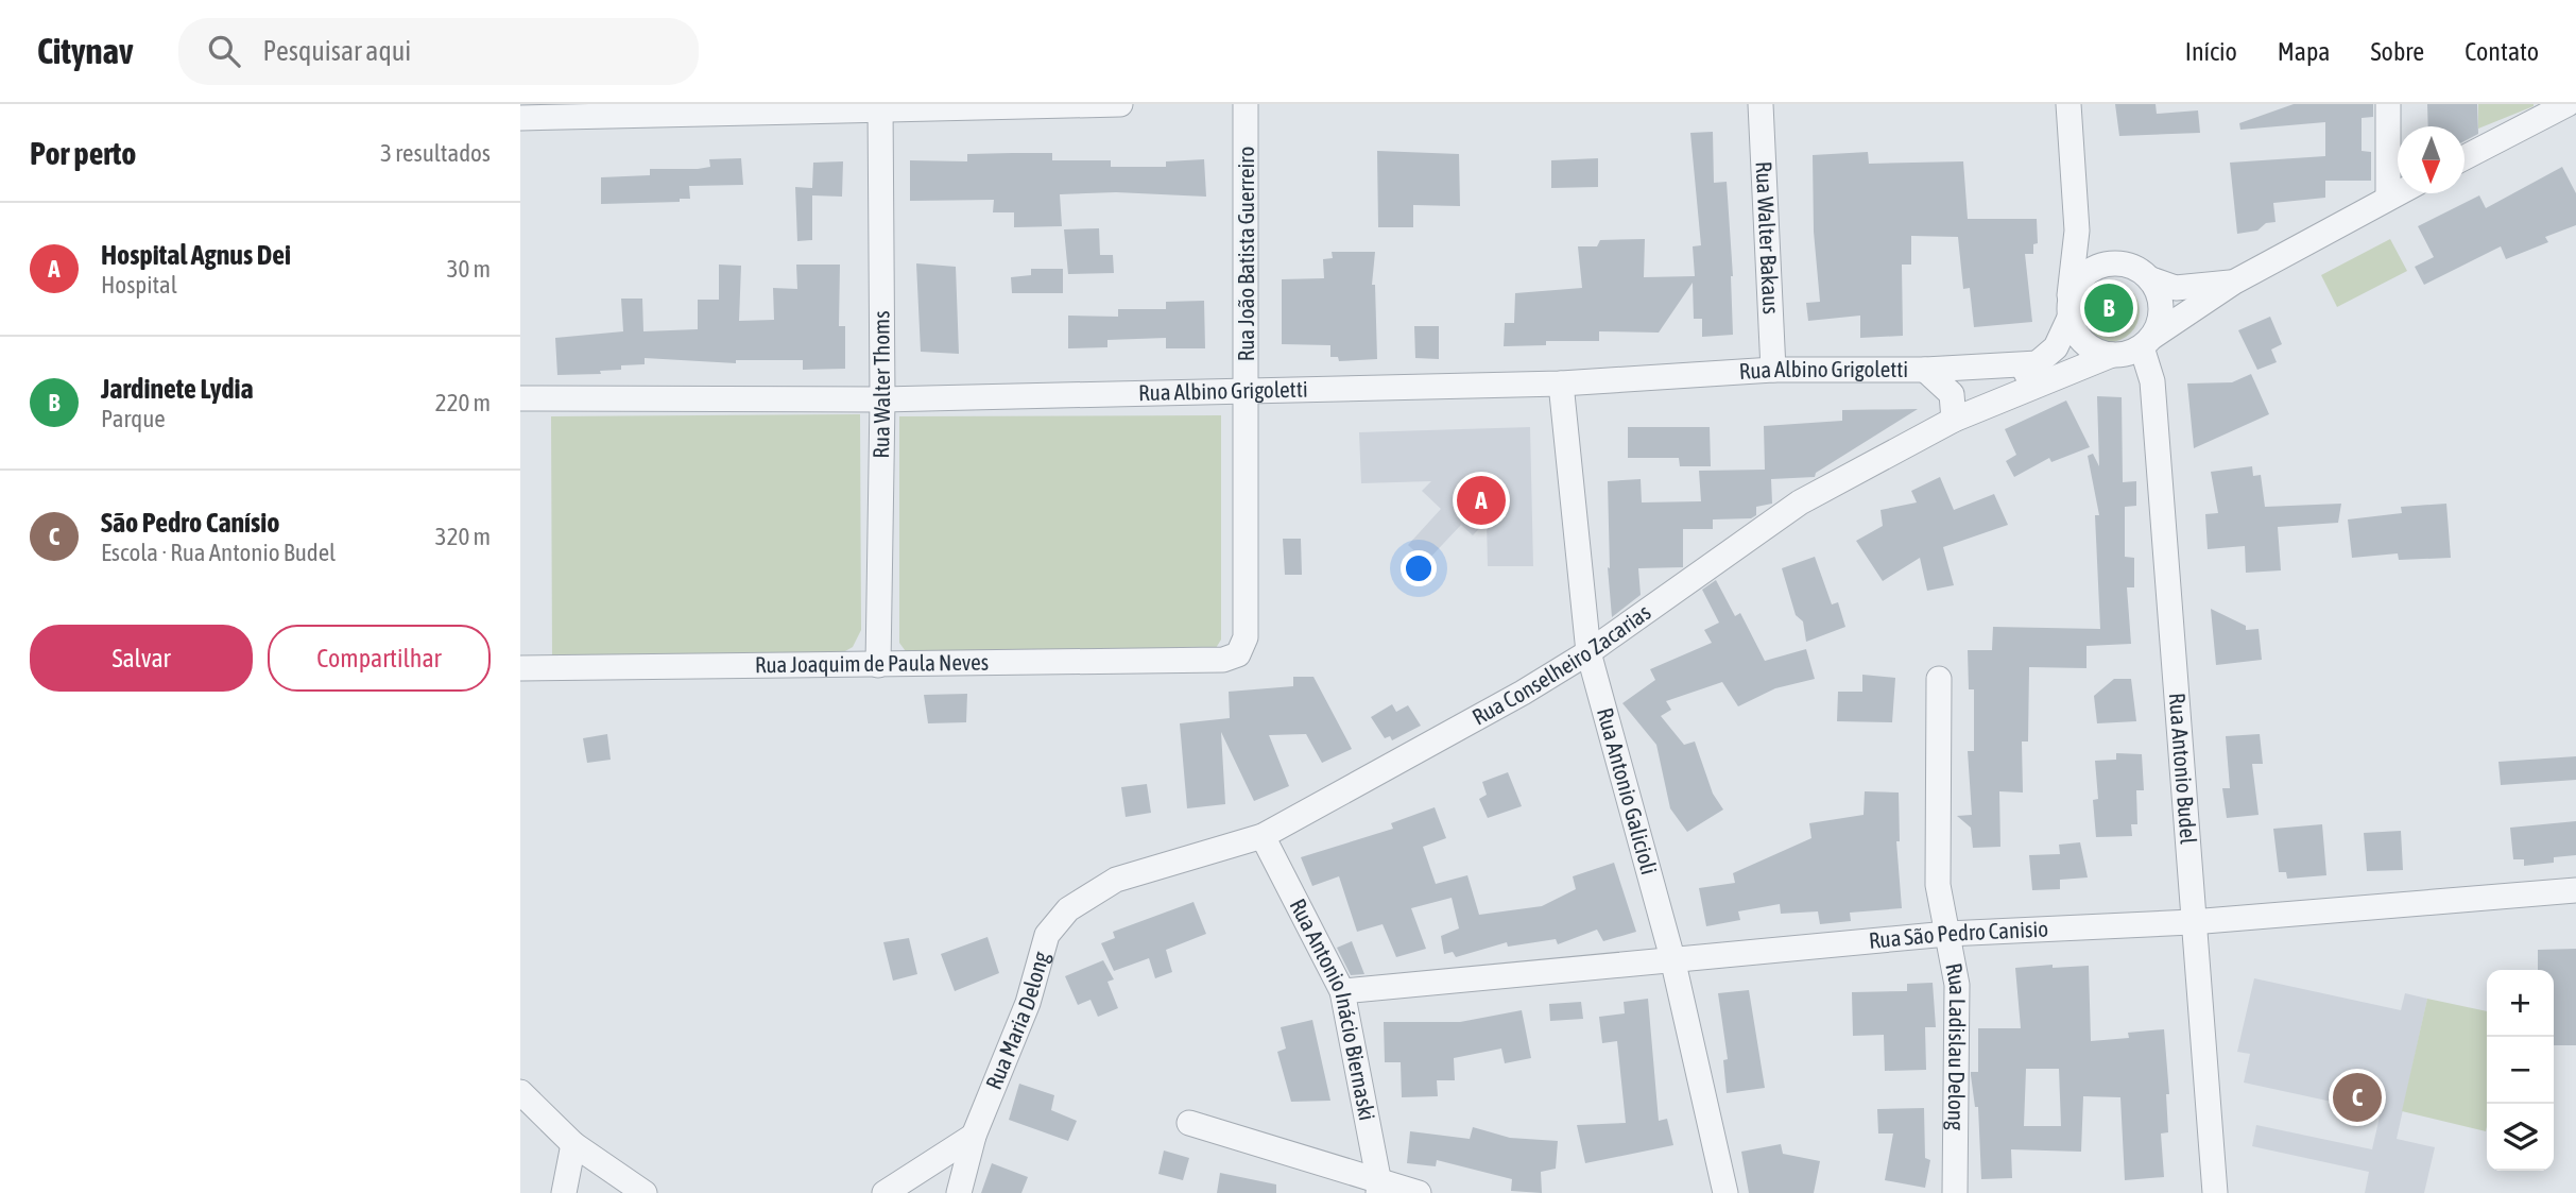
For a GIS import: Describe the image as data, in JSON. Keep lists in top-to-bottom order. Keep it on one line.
{"streets":{"street":["Rua Walter Bakaus","Rua João Batista Guerreiro","Rua Albino Grigoletti","Rua Walter Thoms","Rua Conselheiro Zacarias","Rua Joaquim de Paula Neves","Rua Antonio Budel","Rua Antonio Galicioli","Rua São Pedro Canisio","Rua Antonio Inácio Biernaski","Rua Maria Delong","Rua Ladislau Delong"]},"crossings":[["Rua Walter Bakaus","Rua Albino Grigoletti"],["Rua João Batista Guerreiro","Rua Albino Grigoletti"],["Rua João Batista Guerreiro","Rua Joaquim de Paula Neves"],["Rua Albino Grigoletti","Rua Walter Thoms"],["Rua Albino Grigoletti","Rua Conselheiro Zacarias"],["Rua Albino Grigoletti","Rua Antonio Galicioli"],["Rua Walter Thoms","Rua Joaquim de Paula Neves"],["Rua Conselheiro Zacarias","Rua Antonio Budel"],["Rua Conselheiro Zacarias","Rua Antonio Galicioli"],["Rua Conselheiro Zacarias","Rua Antonio Inácio Biernaski"],["Rua Conselheiro Zacarias","Rua Maria Delong"],["Rua Antonio Budel","Rua São Pedro Canisio"],["Rua Antonio Galicioli","Rua São Pedro Canisio"],["Rua São Pedro Canisio","Rua Antonio Inácio Biernaski"],["Rua São Pedro Canisio","Rua Ladislau Delong"]],"north":"bottom","page":{"header":"Citynav","search":"Pesquisar aqui","nav":["Início","Mapa","Sobre","Contato"],"heading":["Por perto","3 resultados"],"list":[{"mark":"A","name":"Hospital Agnus Dei","note":"Hospital","value":"30 m"},{"mark":"B","name":"Jardinete Lydia","note":"Parque","value":"220 m"},{"mark":"C","name":"São Pedro Canísio","note":"Escola · Rua Antonio Budel","value":"320 m"}],"pins":["B","A","C"],"buttons":["Salvar","Compartilhar"],"map_buttons":["+","−"]}}
